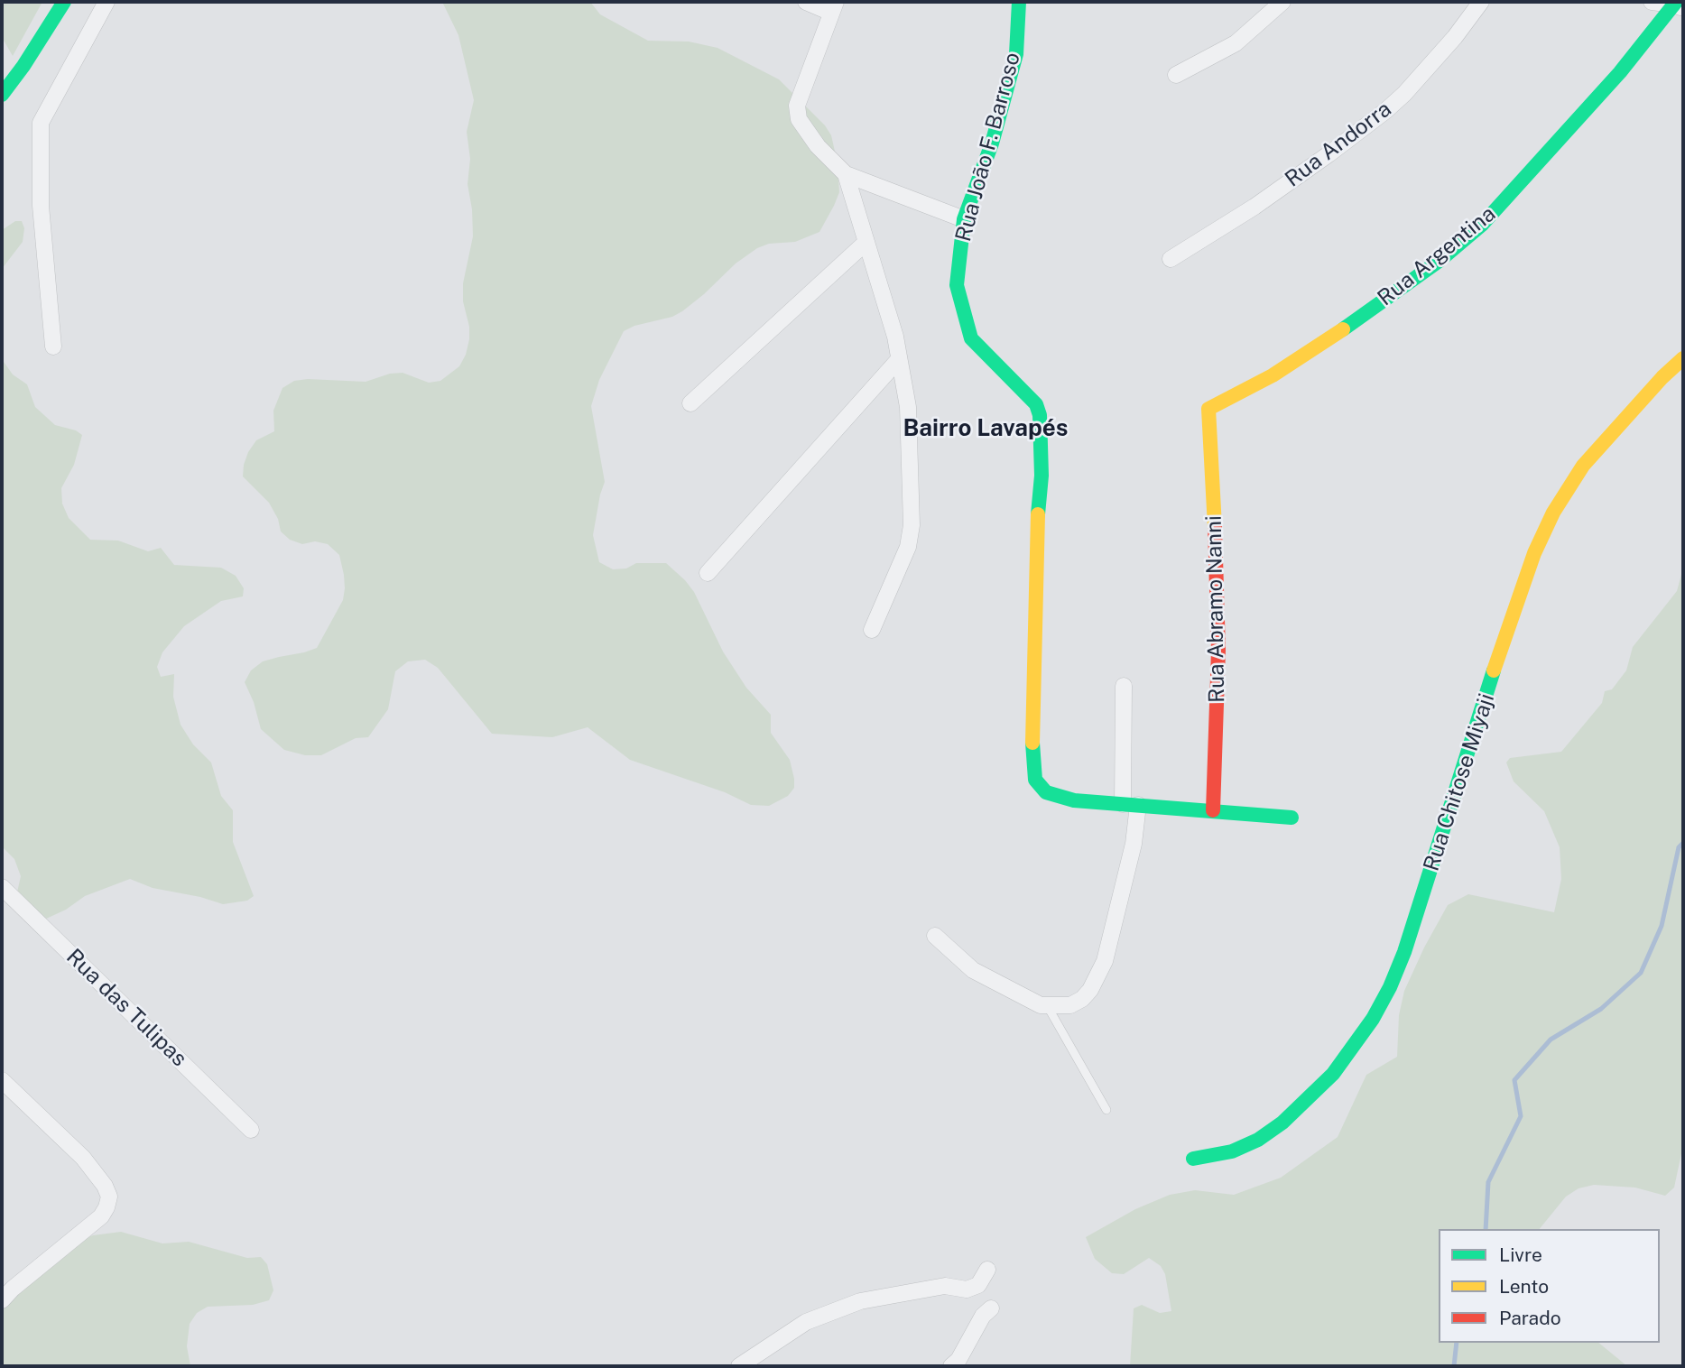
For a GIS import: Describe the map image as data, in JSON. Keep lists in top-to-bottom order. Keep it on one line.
{"streets":{"street":["Rua Andorra","Rua João F. Barroso","Rua Argentina","Rua Abramo Nanni","Rua Chitose Miyaji","Rua das Tulipas"]},"crossings":[["Rua Argentina","Rua Abramo Nanni"]],"districts":["Bairro Lavapés"],"legend":["Livre","Lento","Parado"]}
